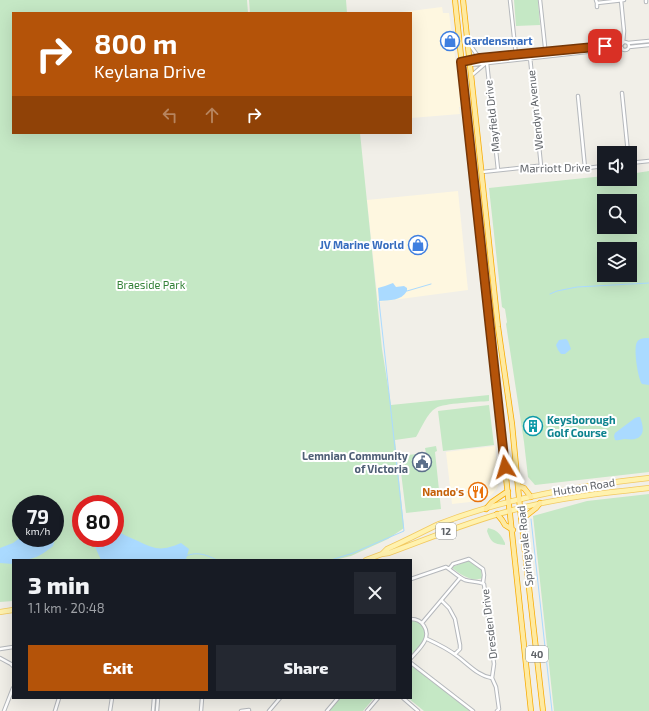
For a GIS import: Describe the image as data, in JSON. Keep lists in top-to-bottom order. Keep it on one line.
{"streets":{"highway":["Springvale Road","40"],"main road":["Hutton Road","12"],"street":["Wendyn Avenue","Mayfield Drive","Marriott Drive","Dresden Drive"]},"crossings":[["Wendyn Avenue","Marriott Drive"],["Mayfield Drive","Marriott Drive"],["Marriott Drive","Springvale Road"],["Hutton Road","12"],["Hutton Road","Springvale Road"],["12","Springvale Road"]],"parks":["Braeside Park"],"places":{"shop":["Gardensmart","JV Marine World"],"building":["Keysborough Golf Course"],"public building":["Lemnian Community of Victoria"],"restaurant":["Nando's"]},"page":{"turn":["800 m","Keylana Drive"],"speed":"79 km/h","limit":"80","heading":["3 min","1.1 km · 20:48"],"buttons":["Exit","Share"]}}
